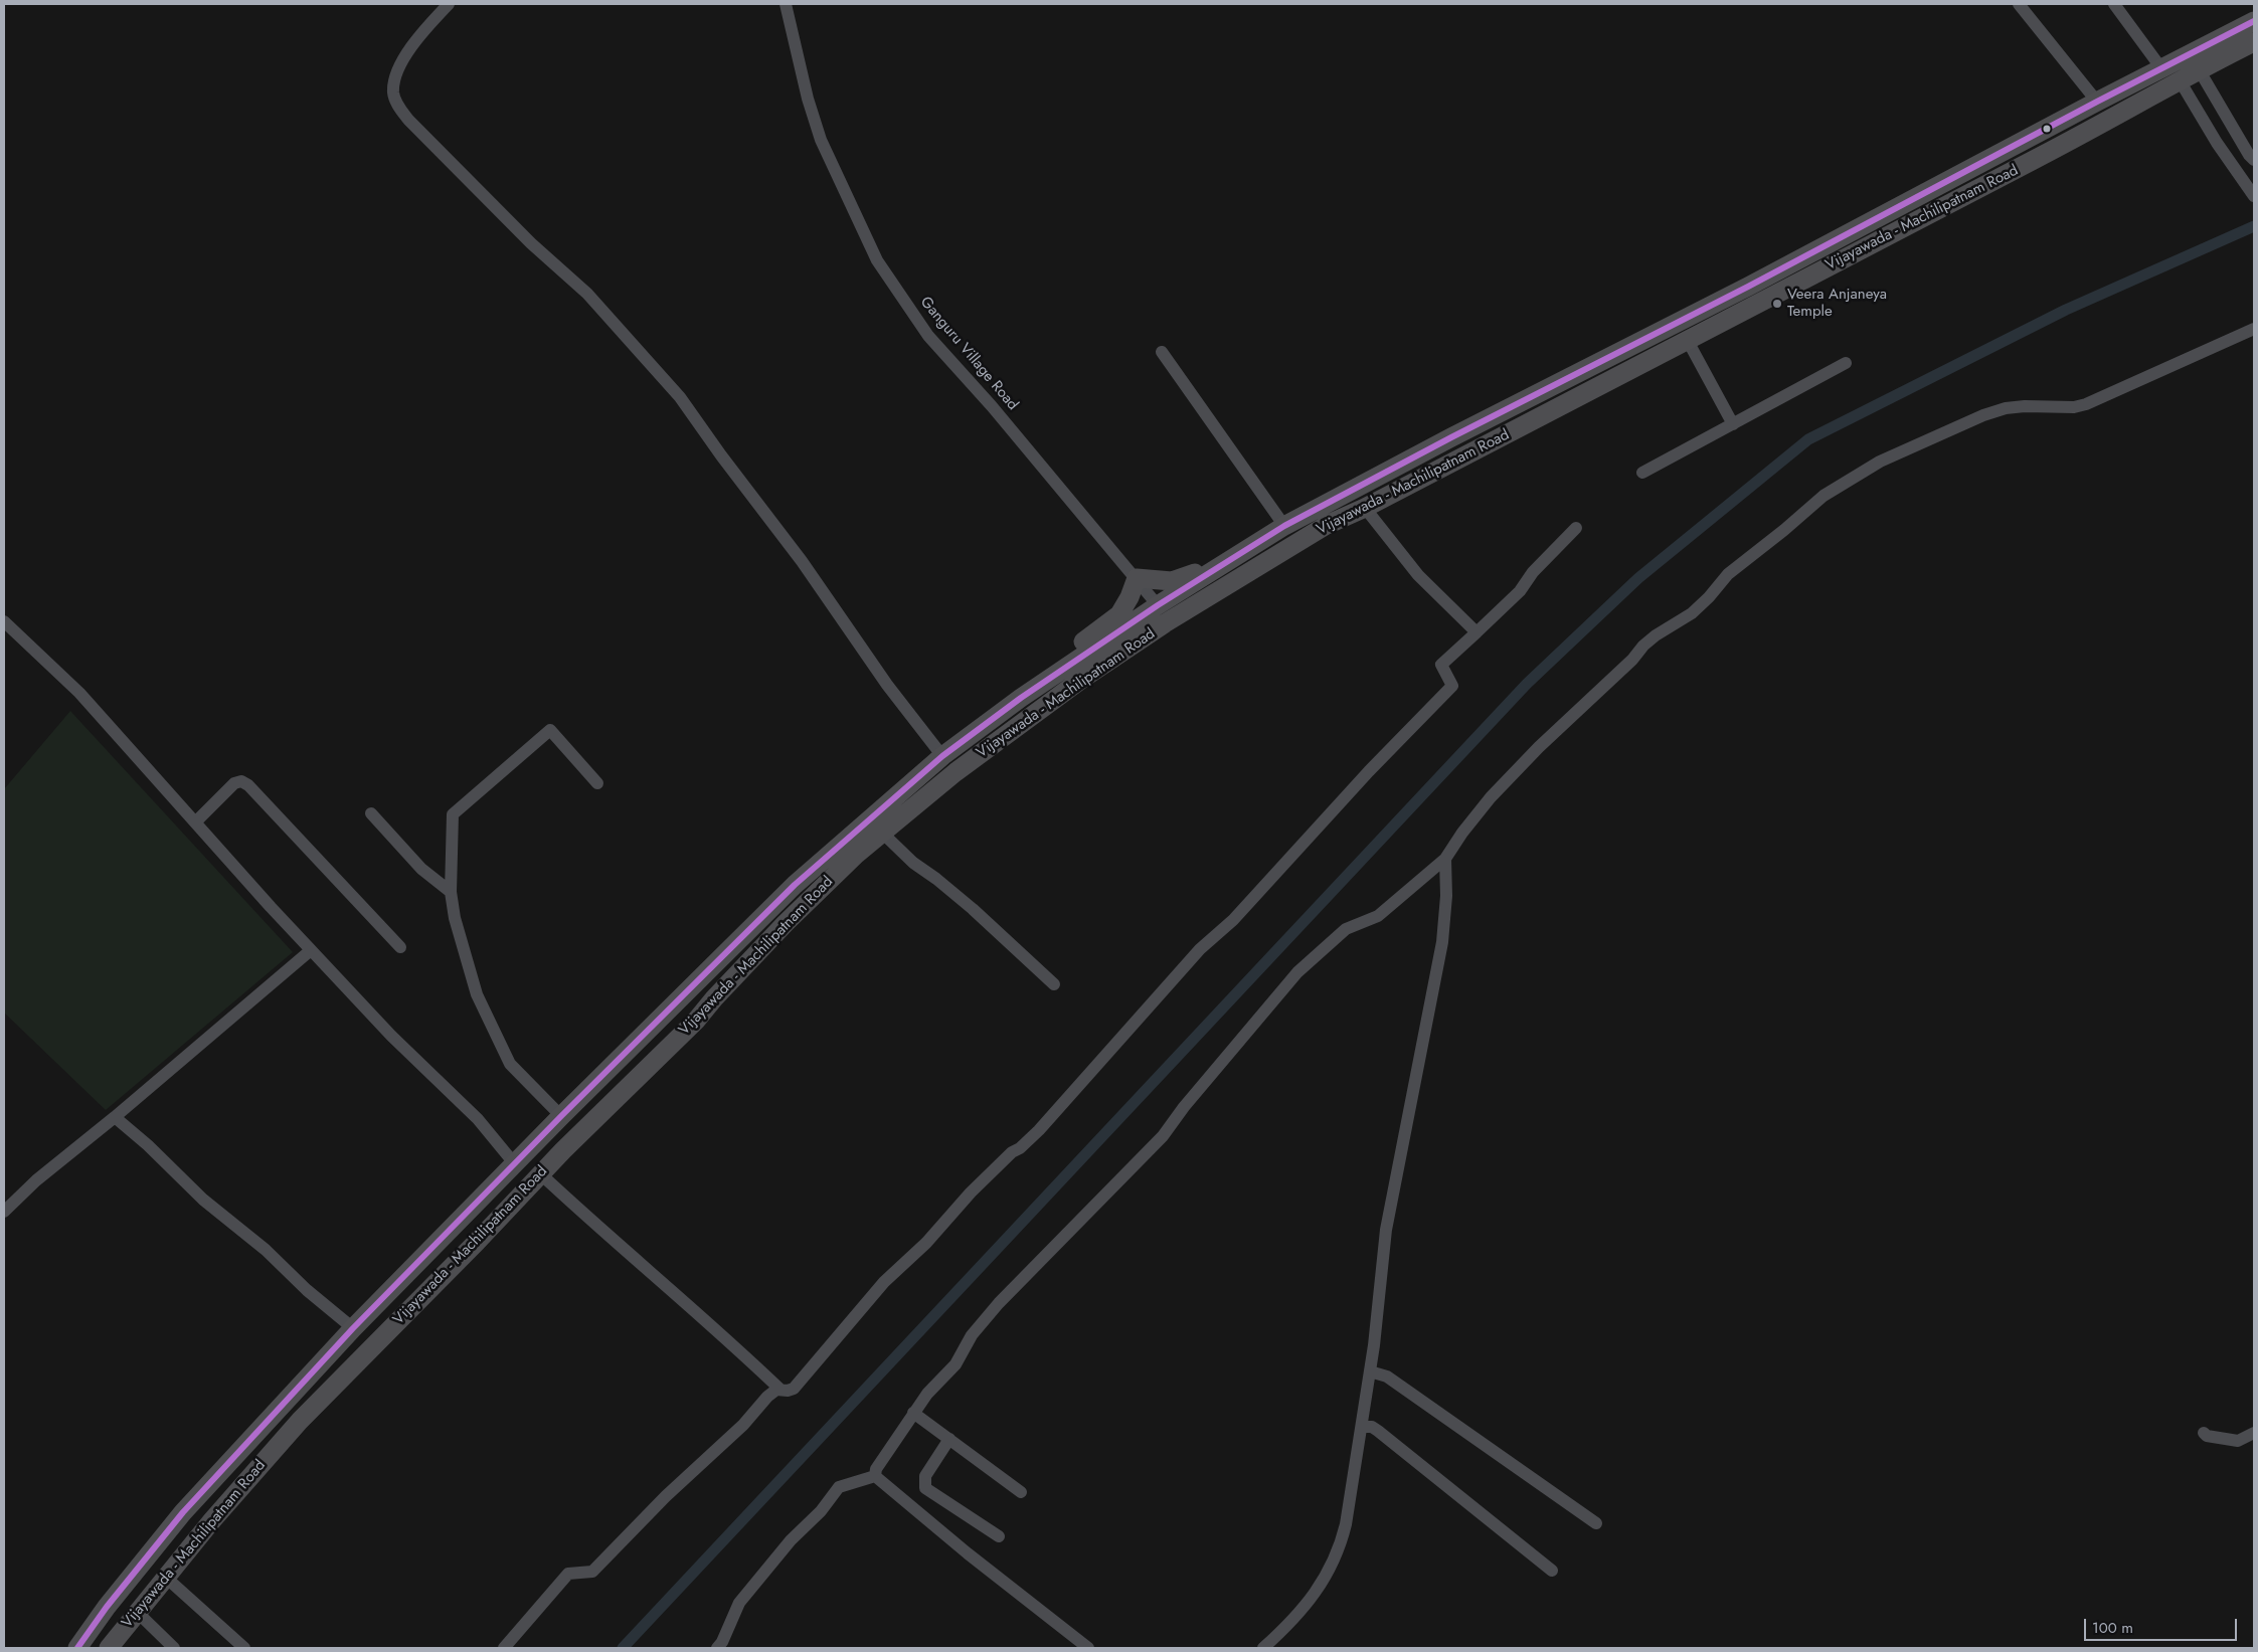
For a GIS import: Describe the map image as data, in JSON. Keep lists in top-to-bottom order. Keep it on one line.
{"streets":{"highway":["Vijayawada - Machilipatnam Road"],"street":["Ganguru Village Road"]},"crossings":[["Vijayawada - Machilipatnam Road","Ganguru Village Road"]],"places":["Veera Anjaneya Temple"],"scale_bar":"100 m"}
